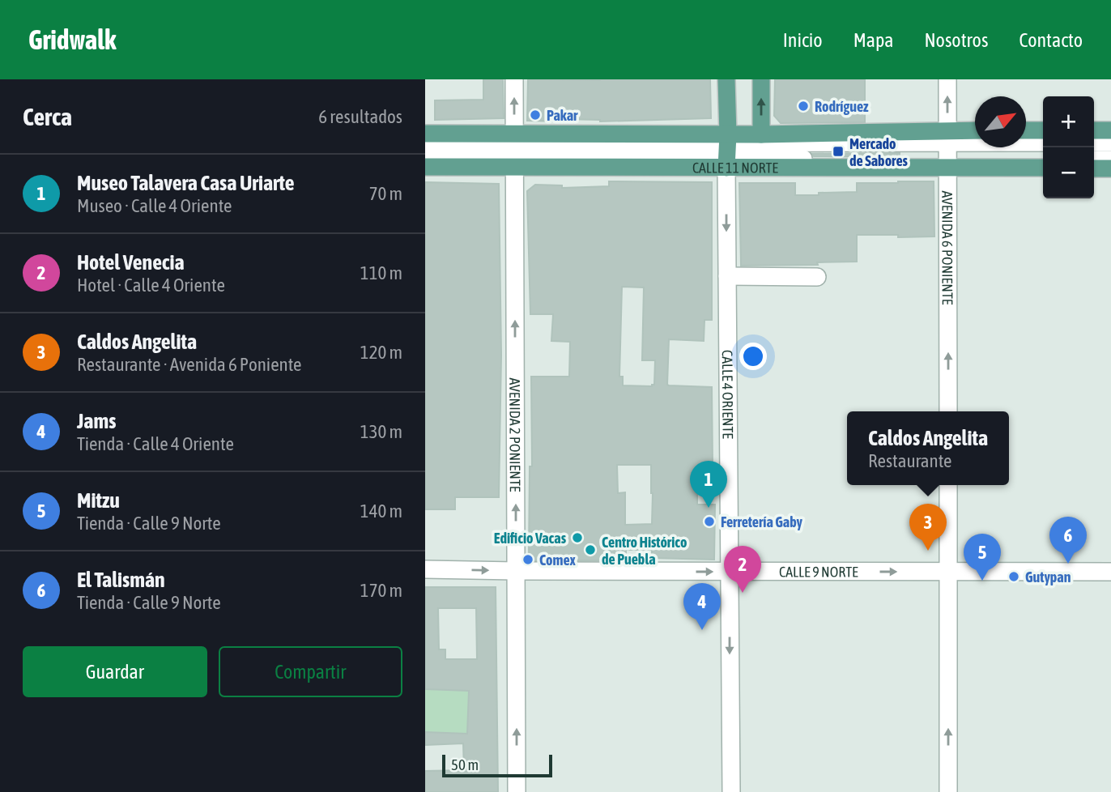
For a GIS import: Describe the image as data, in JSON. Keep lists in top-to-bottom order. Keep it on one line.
{"streets":{"main road":["CALLE 11 NORTE"],"street":["AVENIDA 6 PONIENTE","CALLE 4 ORIENTE","AVENIDA 2 PONIENTE","CALLE 9 NORTE"]},"crossings":[["CALLE 11 NORTE","AVENIDA 6 PONIENTE"],["CALLE 11 NORTE","CALLE 4 ORIENTE"],["CALLE 11 NORTE","AVENIDA 2 PONIENTE"],["CALLE 4 ORIENTE","CALLE 9 NORTE"],["AVENIDA 2 PONIENTE","CALLE 9 NORTE"]],"one_way":["AVENIDA 6 PONIENTE","CALLE 4 ORIENTE","AVENIDA 2 PONIENTE","CALLE 9 NORTE"],"places":{"other":["Rodríguez","Pakar","Ferretería Gaby","Edificio Vacas","Centro Histórico de Puebla","Comex","Gutypan"],"transit":["Mercado de Sabores"]},"scale_bar":"50 m","north":"top right","page":{"header":"Gridwalk","nav":["Inicio","Mapa","Nosotros","Contacto"],"heading":["Cerca","6 resultados"],"map_buttons":["+","−"],"list":[{"mark":"1","name":"Museo Talavera Casa Uriarte","note":"Museo · Calle 4 Oriente","value":"70 m"},{"mark":"2","name":"Hotel Venecia","note":"Hotel · Calle 4 Oriente","value":"110 m"},{"mark":"3","name":"Caldos Angelita","note":"Restaurante · Avenida 6 Poniente","value":"120 m"},{"mark":"4","name":"Jams","note":"Tienda · Calle 4 Oriente","value":"130 m"},{"mark":"5","name":"Mitzu","note":"Tienda · Calle 9 Norte","value":"140 m"},{"mark":"6","name":"El Talismán","note":"Tienda · Calle 9 Norte","value":"170 m"}],"popup":["Caldos Angelita","Restaurante"],"pins":["1","3","6","5","2","4"],"buttons":["Guardar","Compartir"],"scale":"50 m"}}
